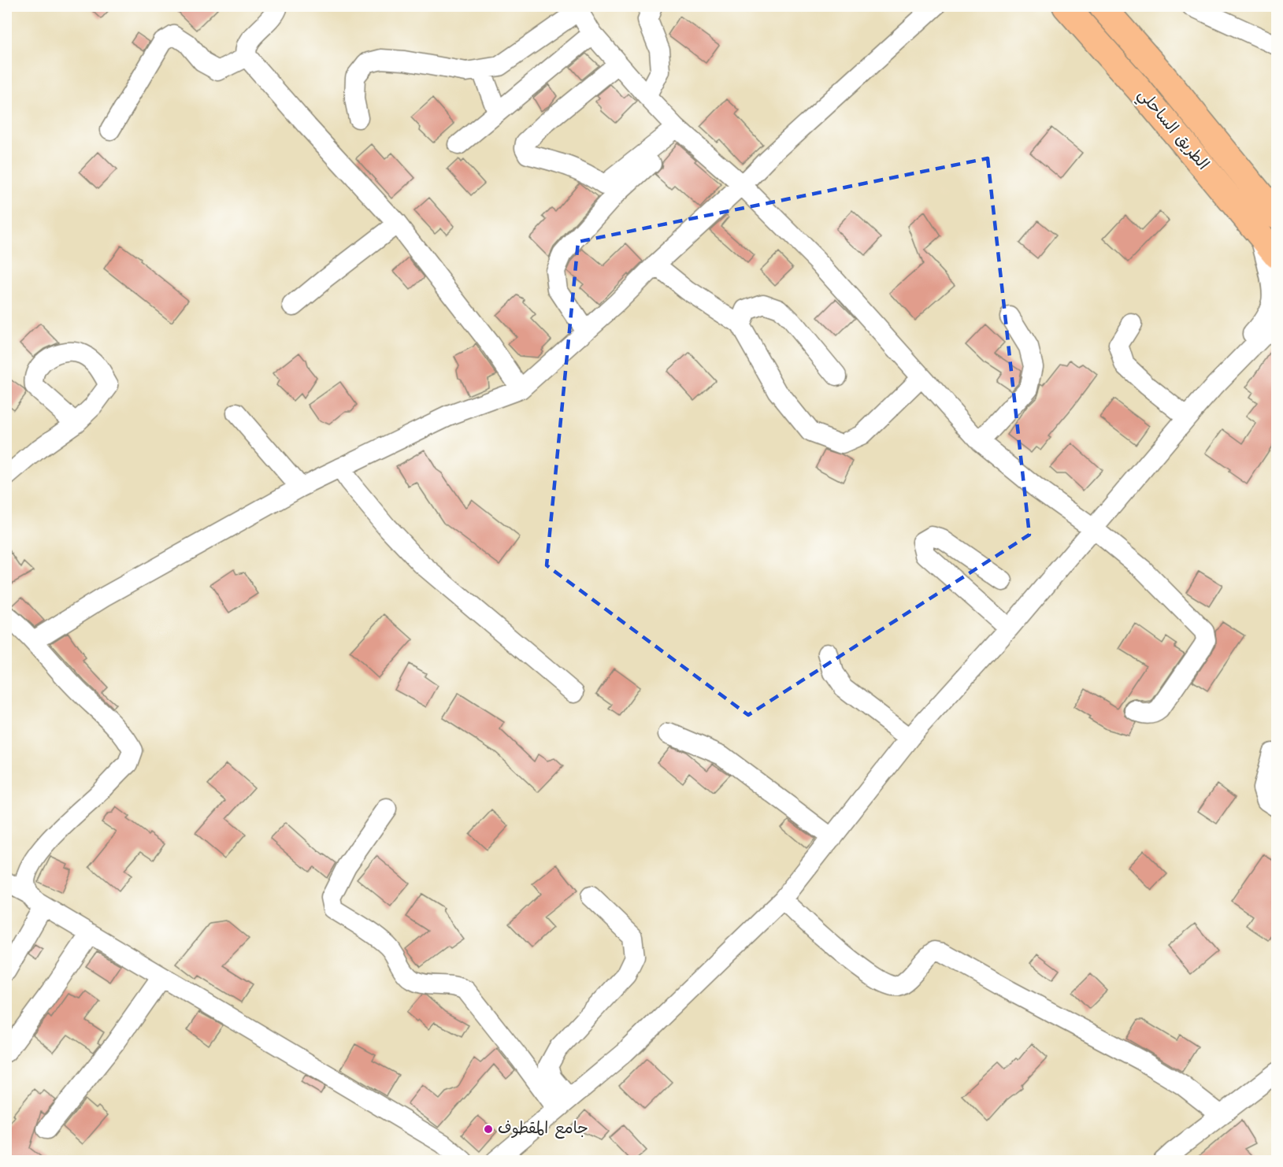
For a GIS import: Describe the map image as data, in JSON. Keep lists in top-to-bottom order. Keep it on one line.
{"streets":{"highway":["الطريق الساحلي"]},"places":["جامع المقطوف"]}
